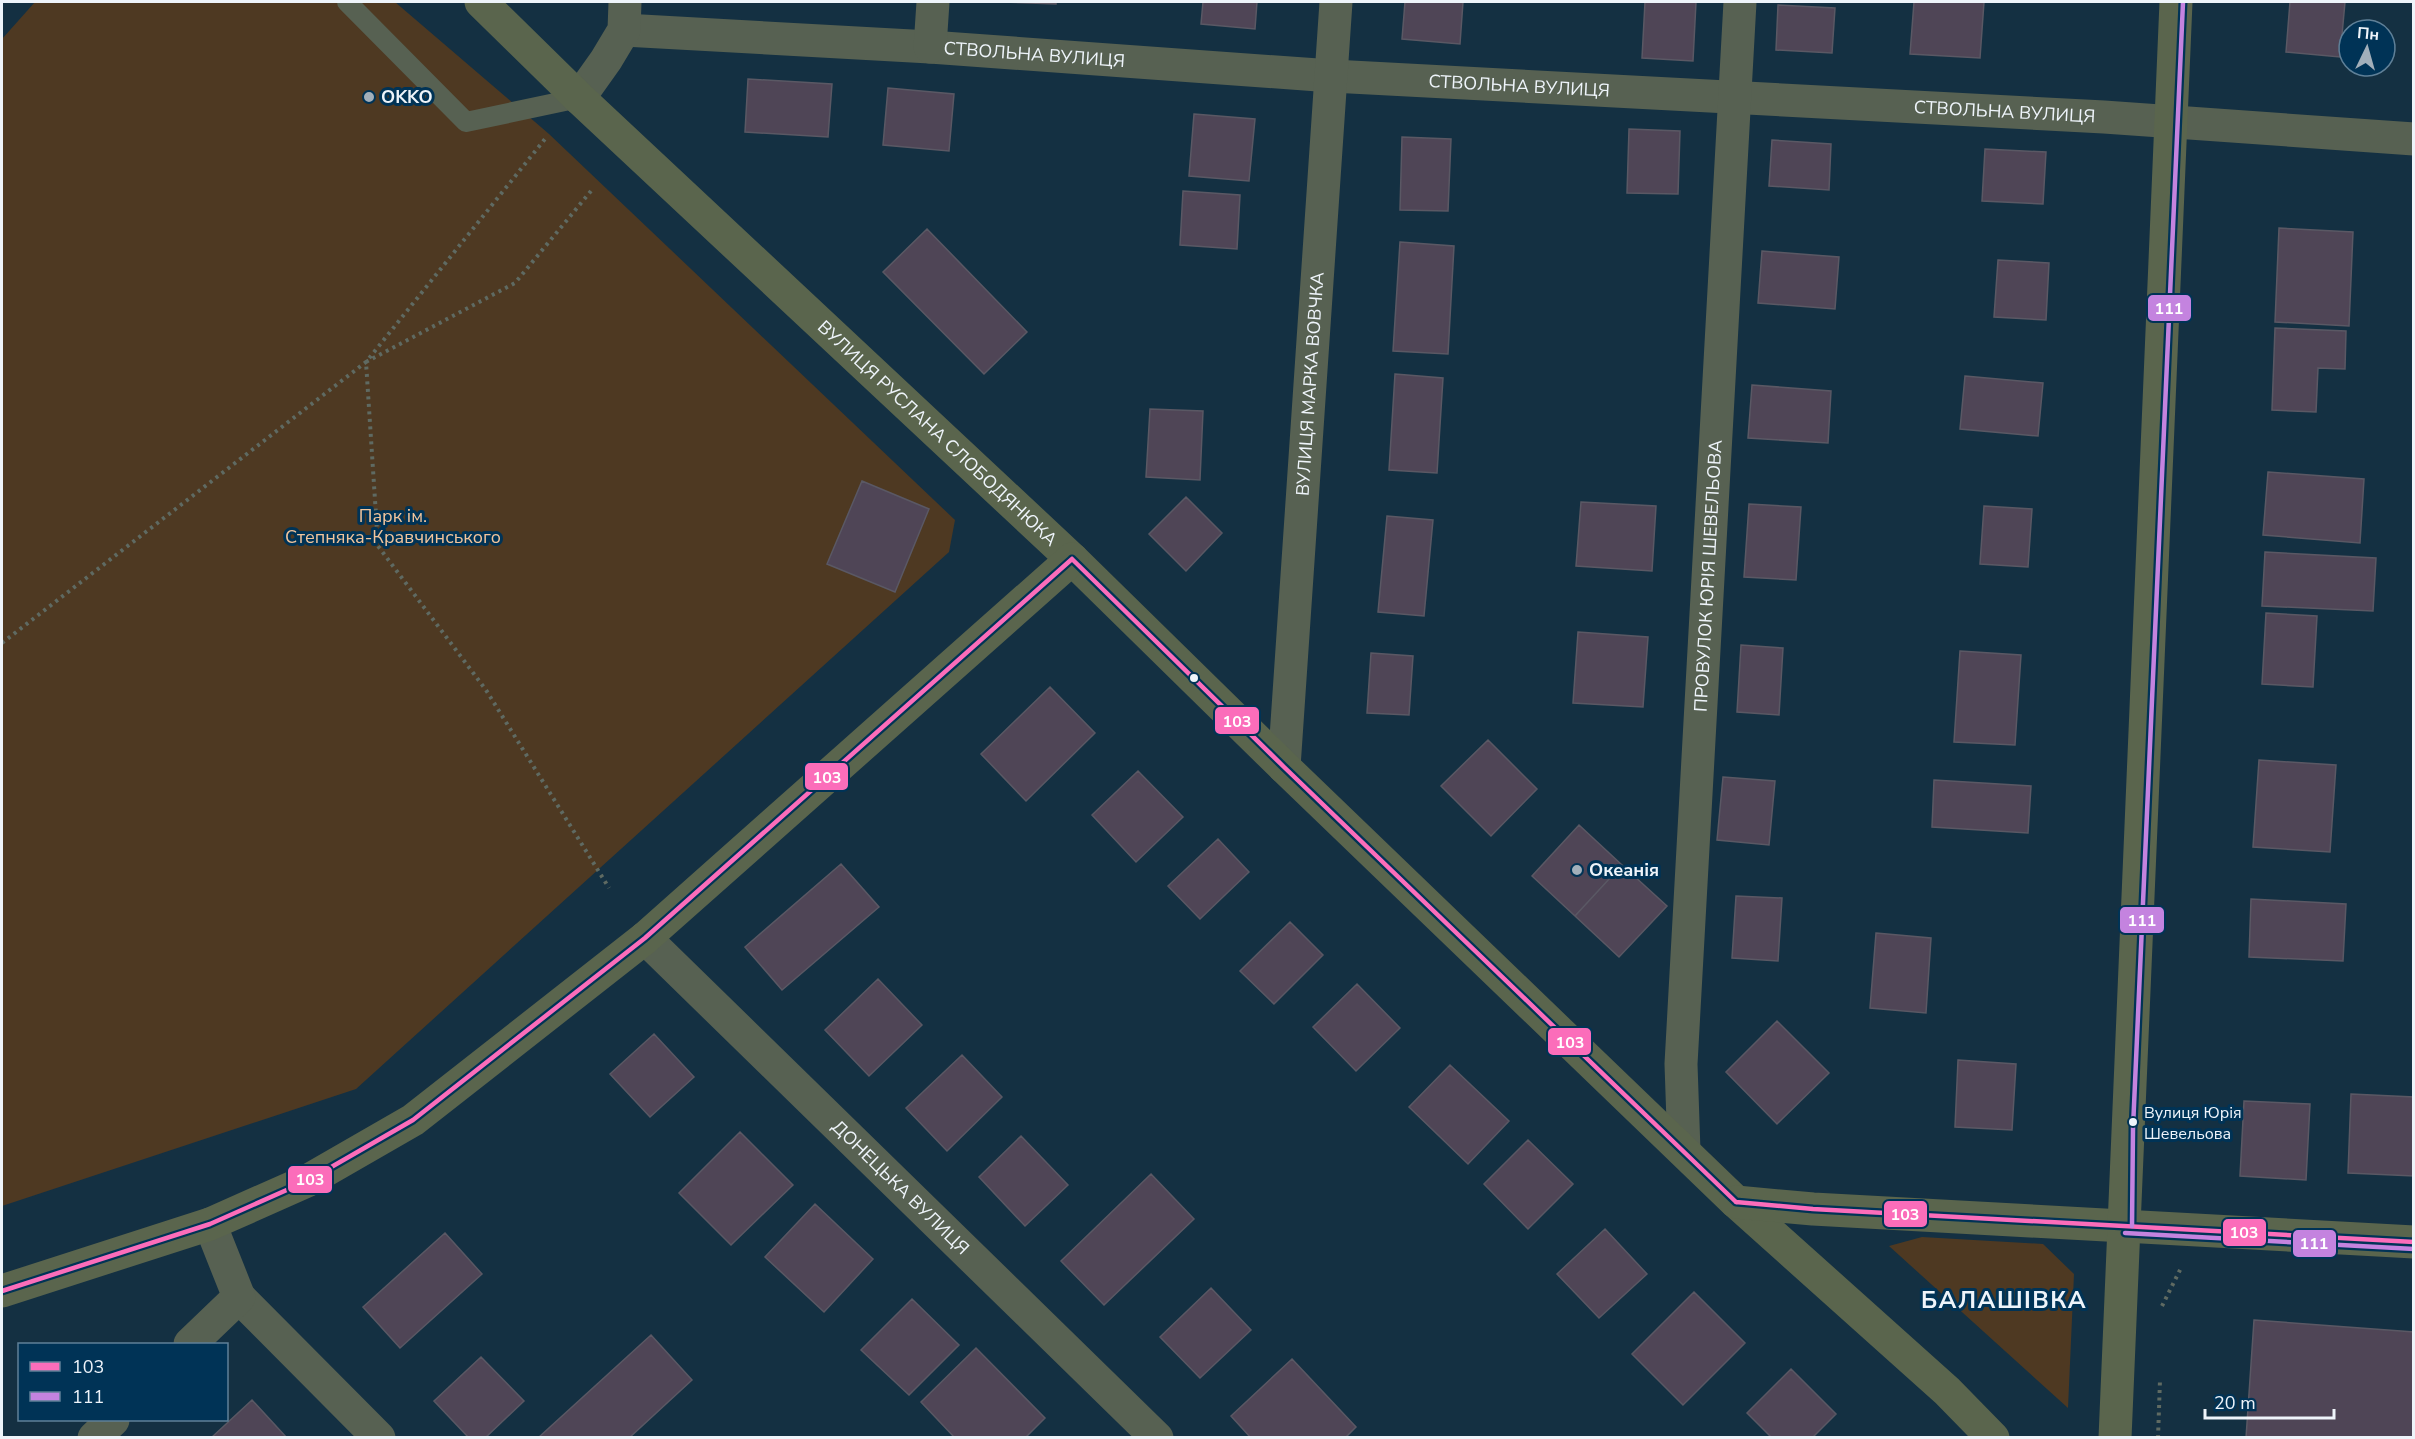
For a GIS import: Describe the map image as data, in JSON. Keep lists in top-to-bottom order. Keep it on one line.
{"streets":{"street":["СТВОЛЬНА ВУЛИЦЯ","ВУЛИЦЯ МАРКА ВОВЧКА","ВУЛИЦЯ РУСЛАНА СЛОБОДЯНЮКА","ПРОВУЛОК ЮРІЯ ШЕВЕЛЬОВА","ДОНЕЦЬКА ВУЛИЦЯ"]},"crossings":[["СТВОЛЬНА ВУЛИЦЯ","ВУЛИЦЯ МАРКА ВОВЧКА"],["СТВОЛЬНА ВУЛИЦЯ","ПРОВУЛОК ЮРІЯ ШЕВЕЛЬОВА"],["ВУЛИЦЯ МАРКА ВОВЧКА","ВУЛИЦЯ РУСЛАНА СЛОБОДЯНЮКА"],["ВУЛИЦЯ РУСЛАНА СЛОБОДЯНЮКА","ПРОВУЛОК ЮРІЯ ШЕВЕЛЬОВА"]],"districts":["БАЛАШІВКА"],"parks":["Парк ім. Степняка-Кравчинського"],"places":["OKKO","Океанія","Вулиця Юрія Шевельова"],"lines":["transit line 111","transit line 103"],"legend":["103","111"],"scale_bar":"20 m","north":"top"}
